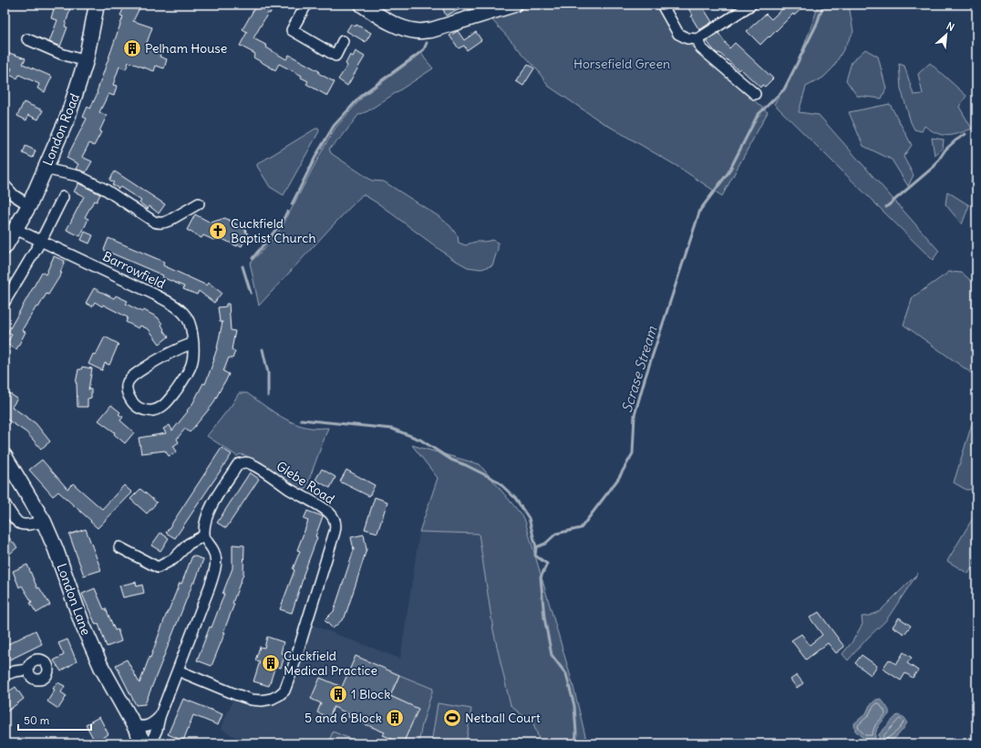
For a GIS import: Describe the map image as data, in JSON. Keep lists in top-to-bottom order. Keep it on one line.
{"streets":{"main road":["London Road","London Lane"],"street":["Barrowfield","Glebe Road"]},"crossings":[["London Road","Barrowfield"]],"water":["Scrase Stream"],"parks":["Horsefield Green"],"places":{"building":["Pelham House","Cuckfield Medical Practice","1 Block","5 and 6 Block"],"church":["Cuckfield Baptist Church"],"sports":["Netball Court"]},"scale_bar":"50 m","north":"top right"}
